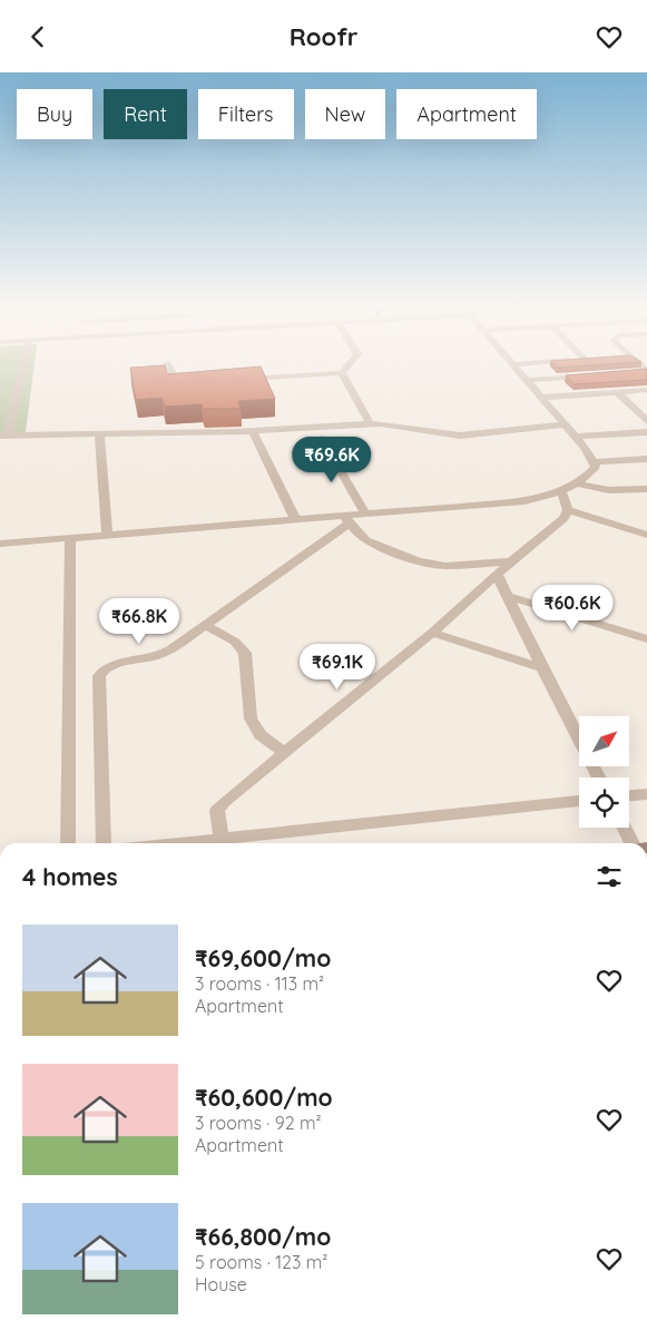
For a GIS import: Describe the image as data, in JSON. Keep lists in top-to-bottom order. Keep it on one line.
{"north":"top right","page":{"header":"Roofr","chip":["Buy","Rent","Filters","New","Apartment"],"price":["₹69.6K","₹60.6K","₹66.8K","₹69.1K"],"heading":"4 homes","list":[{"name":"₹69,600/mo","note":"3 rooms · 113 m² · Apartment"},{"name":"₹60,600/mo","note":"3 rooms · 92 m² · Apartment"},{"name":"₹66,800/mo","note":"5 rooms · 123 m² · House"}]}}
